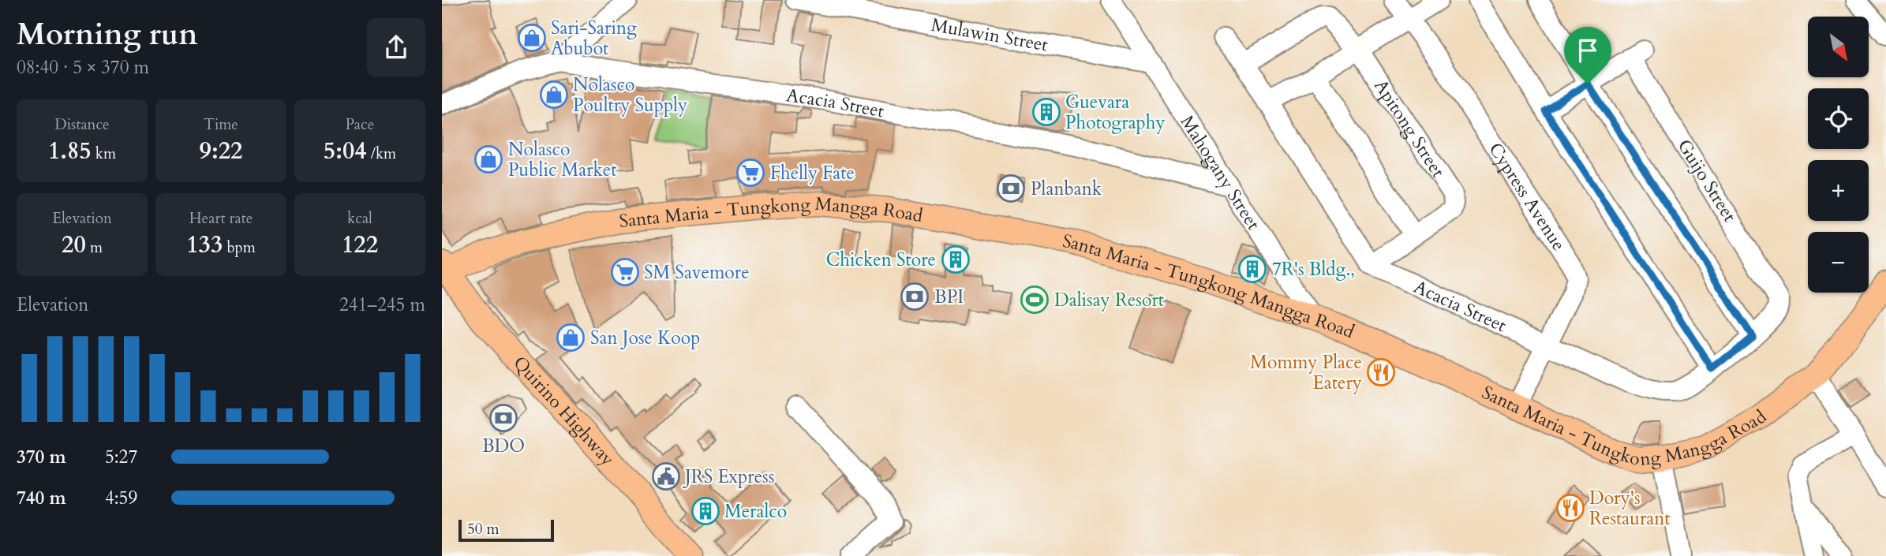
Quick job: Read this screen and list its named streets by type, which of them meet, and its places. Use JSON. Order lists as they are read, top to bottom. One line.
{"streets":{"main road":["Santa Maria - Tungkong Mangga Road","Quirino Highway"],"street":["Mulawin Street","Acacia Street","Apitong Street","Mahogany Street","Guijo Street","Cypress Avenue"]},"crossings":[["Mulawin Street","Mahogany Street"],["Acacia Street","Mahogany Street"],["Acacia Street","Guijo Street"],["Acacia Street","Cypress Avenue"],["Mahogany Street","Santa Maria - Tungkong Mangga Road"],["Cypress Avenue","Santa Maria - Tungkong Mangga Road"],["Santa Maria - Tungkong Mangga Road","Quirino Highway"]],"places":{"shop":["Sari-Saring Abubot","Nolasco Poultry Supply","Nolasco Public Market","San Jose Koop"],"building":["Guevara Photography","Chicken Store","7R's Bldg.,","Meralco"],"supermarket":["Fhelly Fate","SM Savemore"],"bank":["Planbank","BPI","BDO"],"sports":["Dalisay Resort"],"restaurant":["Mommy Place Eatery","Dory's Restaurant"],"public building":["JRS Express"]},"scale_bar":"50 m","north":"bottom right","page":{"heading":["Morning run","08:40 · 5 × 370 m"],"map_buttons":["+","−"],"stats":[["Distance","1.85 km"],["Time","9:22"],["Pace","5:04 /km"],["Elevation","20 m"],["Heart rate","133 bpm"],["kcal","122"]],"chart":["Elevation","241–245 m"],"list":[{"name":"370 m","note":"5:27"},{"name":"740 m","note":"4:59"}],"scale":"50 m"}}
